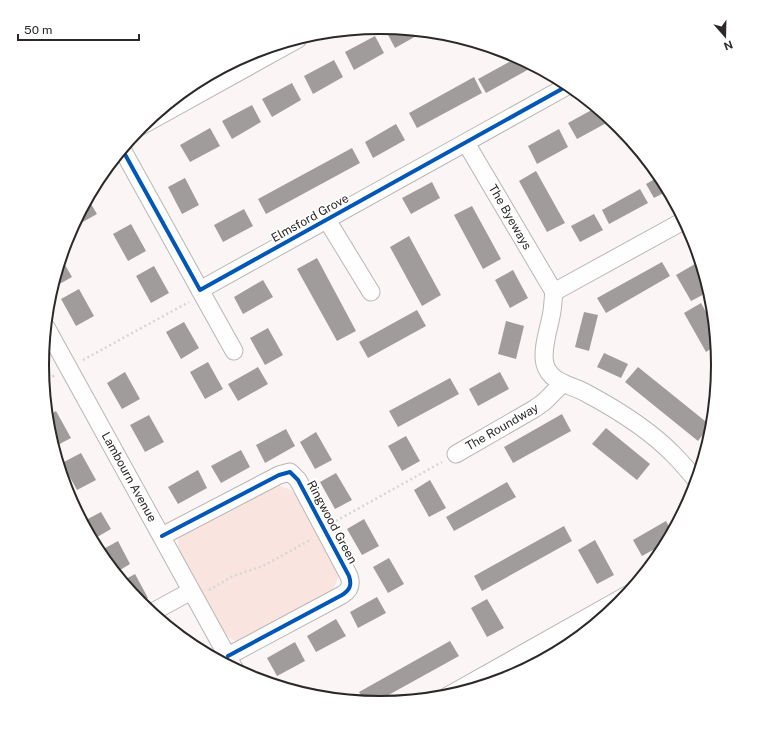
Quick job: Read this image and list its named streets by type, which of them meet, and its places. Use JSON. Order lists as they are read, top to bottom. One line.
{"streets":{"street":["The Byeways","Elmsford Grove","The Roundway","Lambourn Avenue","Ringwood Green"]},"crossings":[["The Byeways","Elmsford Grove"],["Lambourn Avenue","Ringwood Green"]],"scale_bar":"50 m","north":"bottom"}
